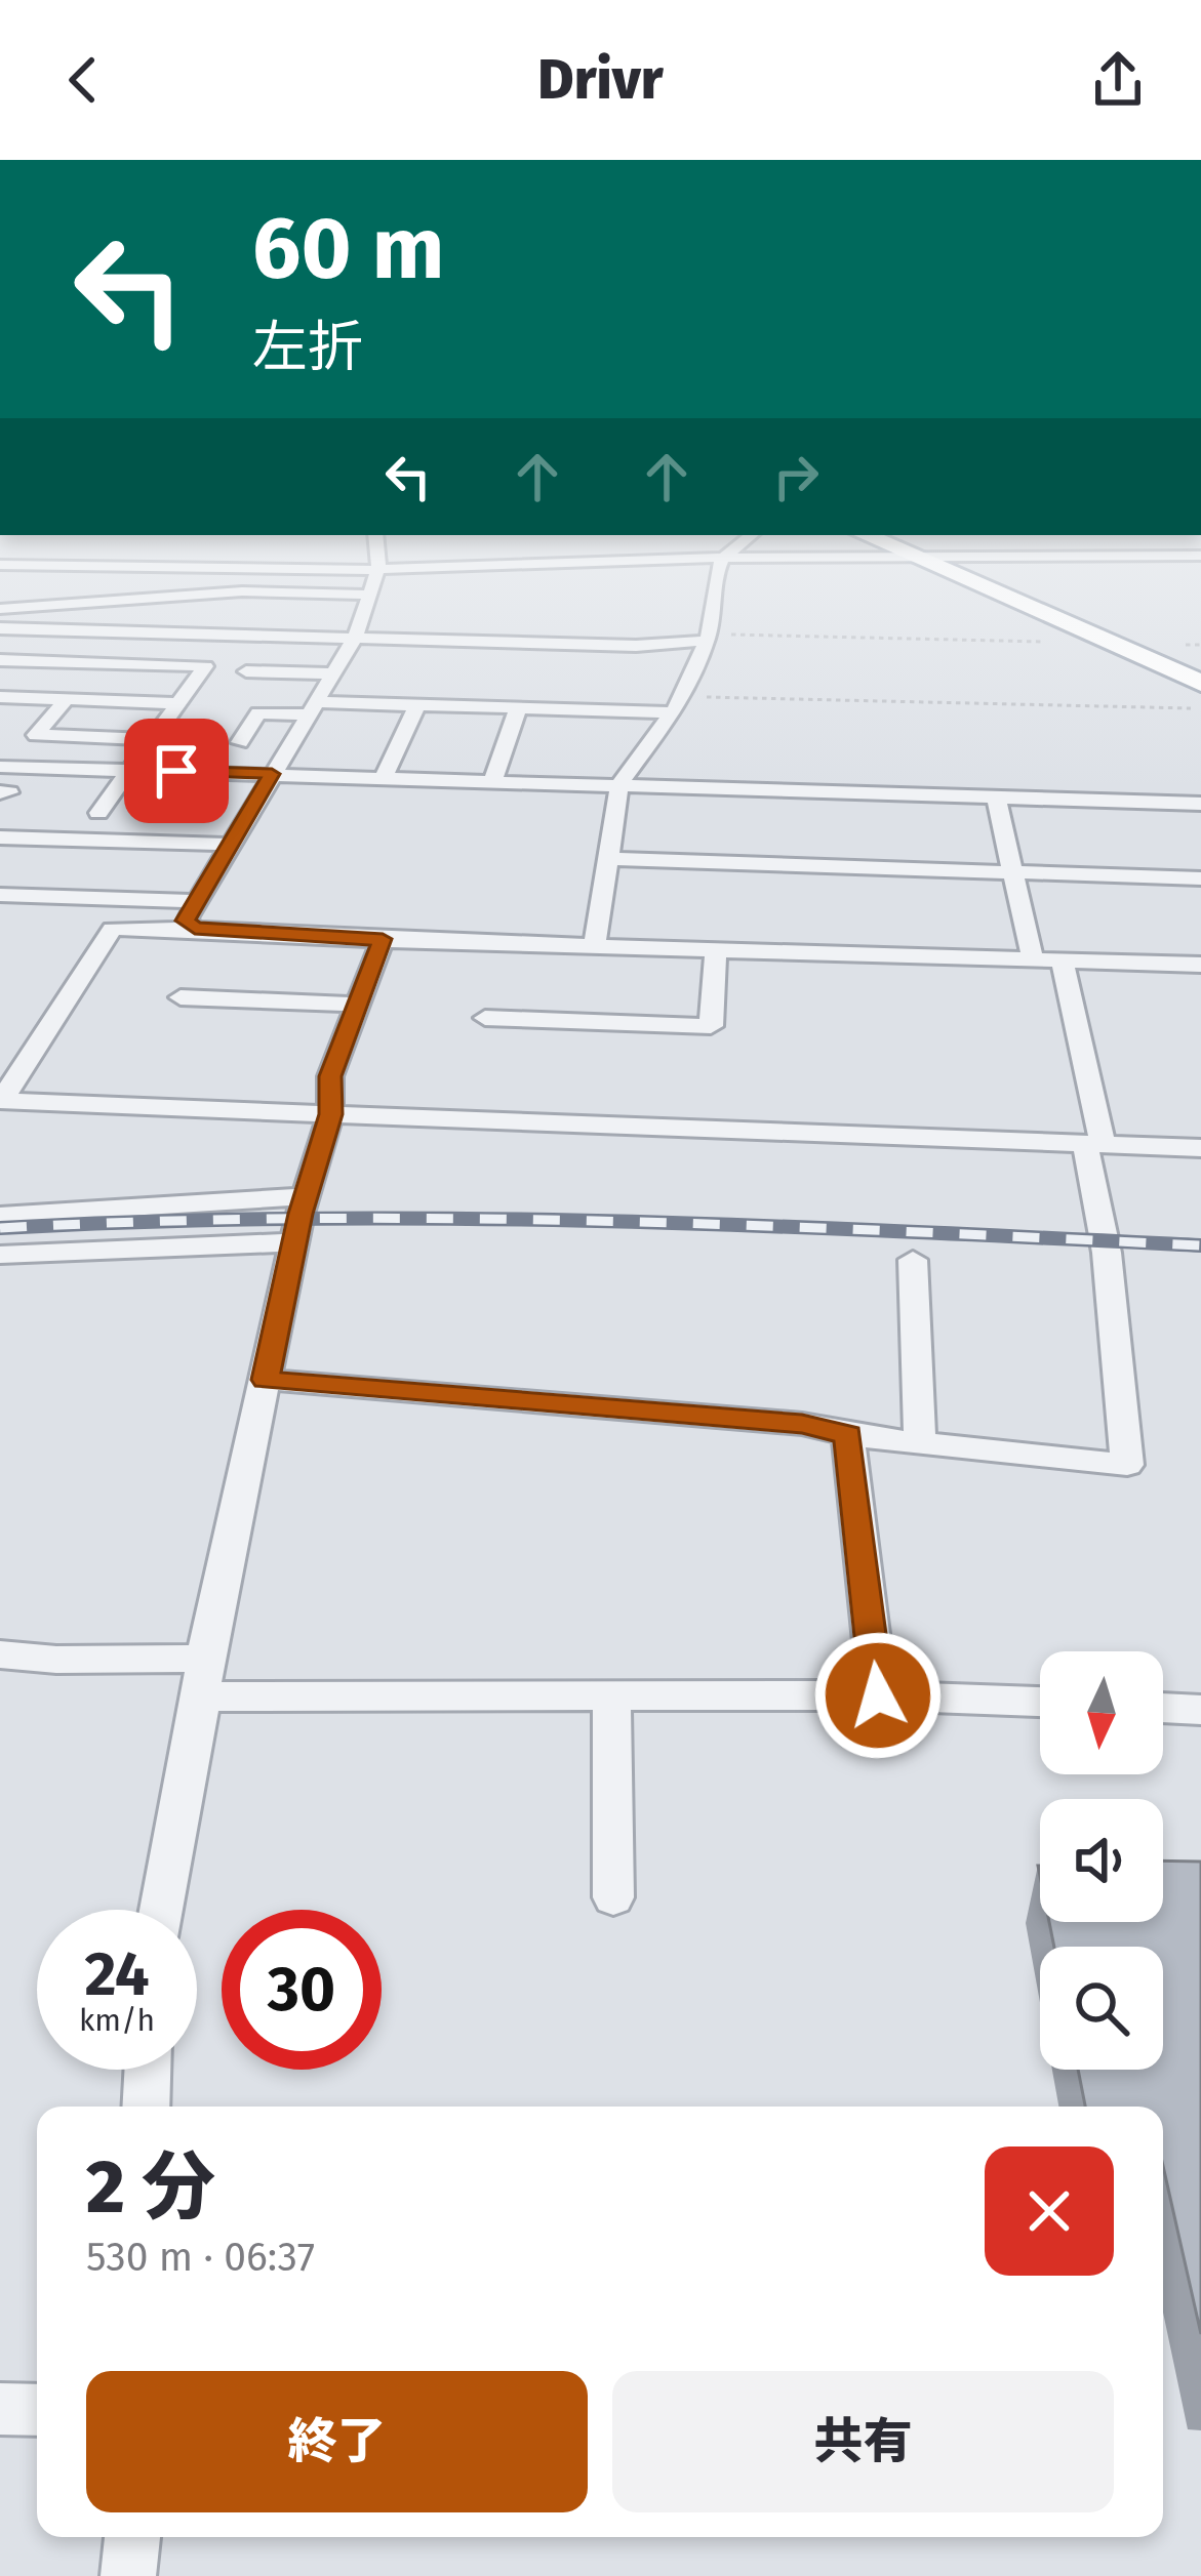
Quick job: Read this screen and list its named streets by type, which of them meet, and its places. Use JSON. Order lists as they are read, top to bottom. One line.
{"north":"bottom","page":{"header":"Drivr","turn":["60 m","左折"],"speed":"24 km/h","limit":"30","heading":["2 分","530 m · 06:37"],"buttons":["終了","共有"]}}
